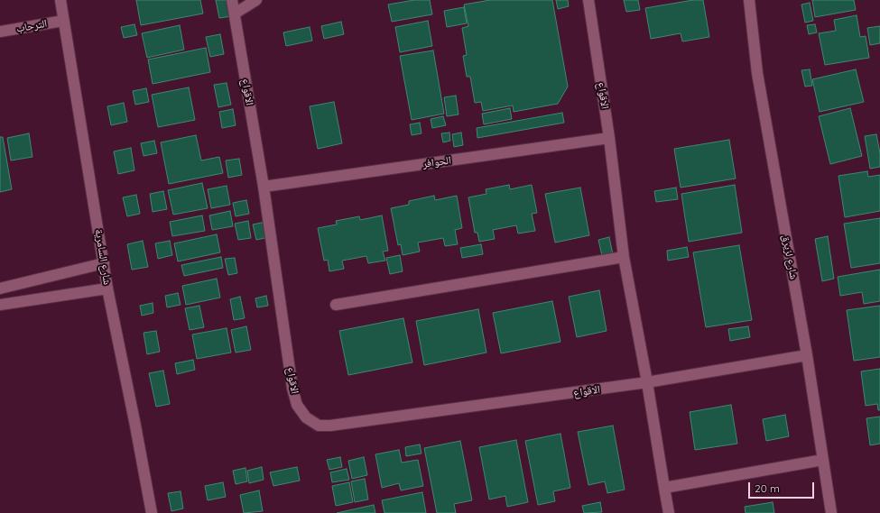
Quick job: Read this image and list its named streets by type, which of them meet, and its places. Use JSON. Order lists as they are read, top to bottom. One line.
{"streets":{"street":["الترحاب","الاقواع","الحوافر","شارع السامرية","شارع لزيرق"]},"crossings":[["الترحاب","شارع السامرية"],["الاقواع","الحوافر"],["الاقواع","شارع لزيرق"]],"scale_bar":"20 m"}
